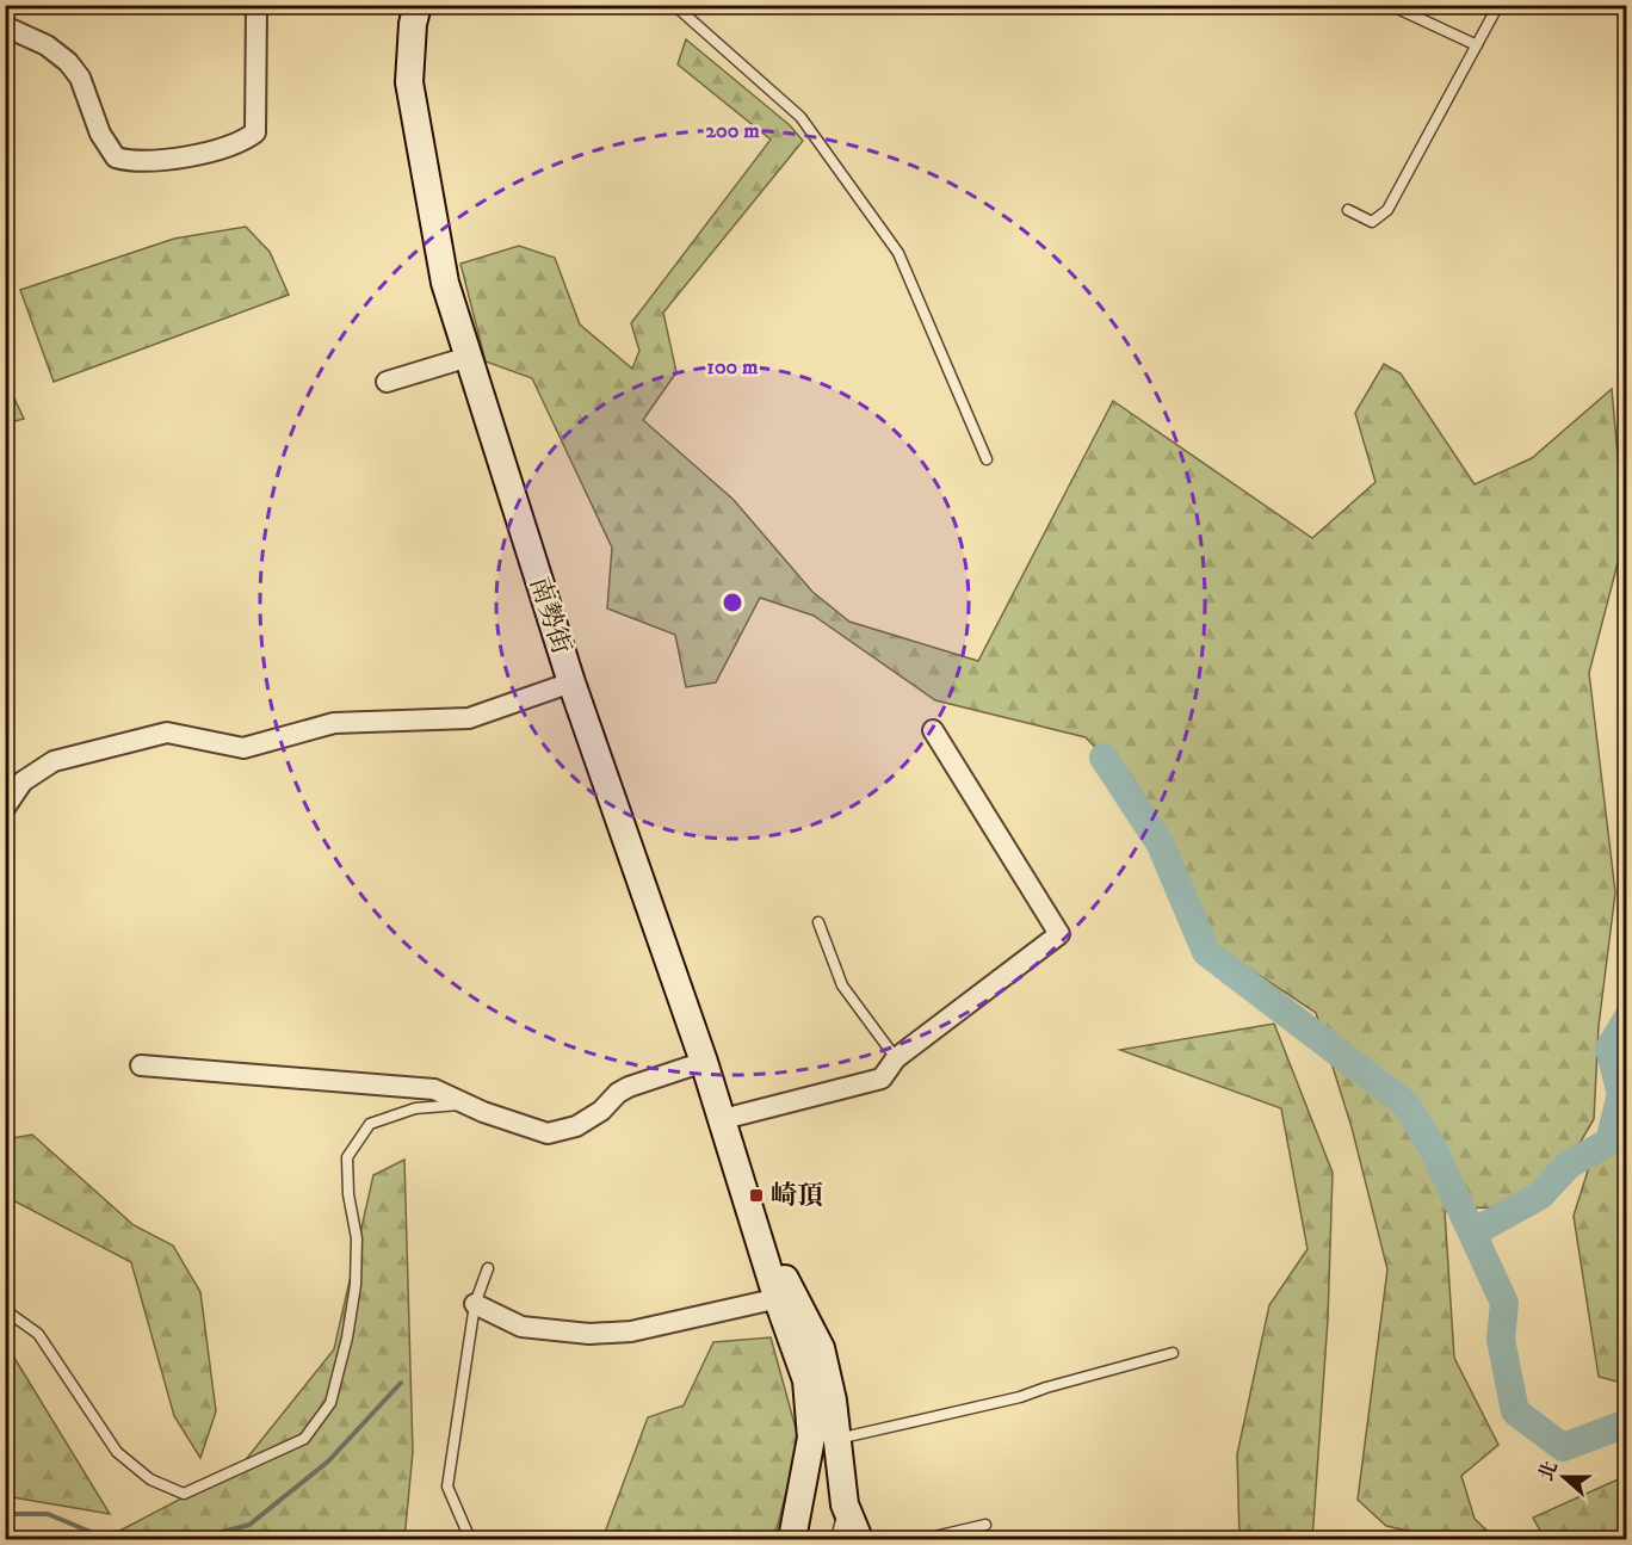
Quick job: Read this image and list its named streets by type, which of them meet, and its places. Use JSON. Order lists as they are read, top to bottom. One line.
{"streets":{"main road":["南勢街"]},"places":{"transit":["崎頂"]},"north":"left","rings":["200 m","100 m"]}
